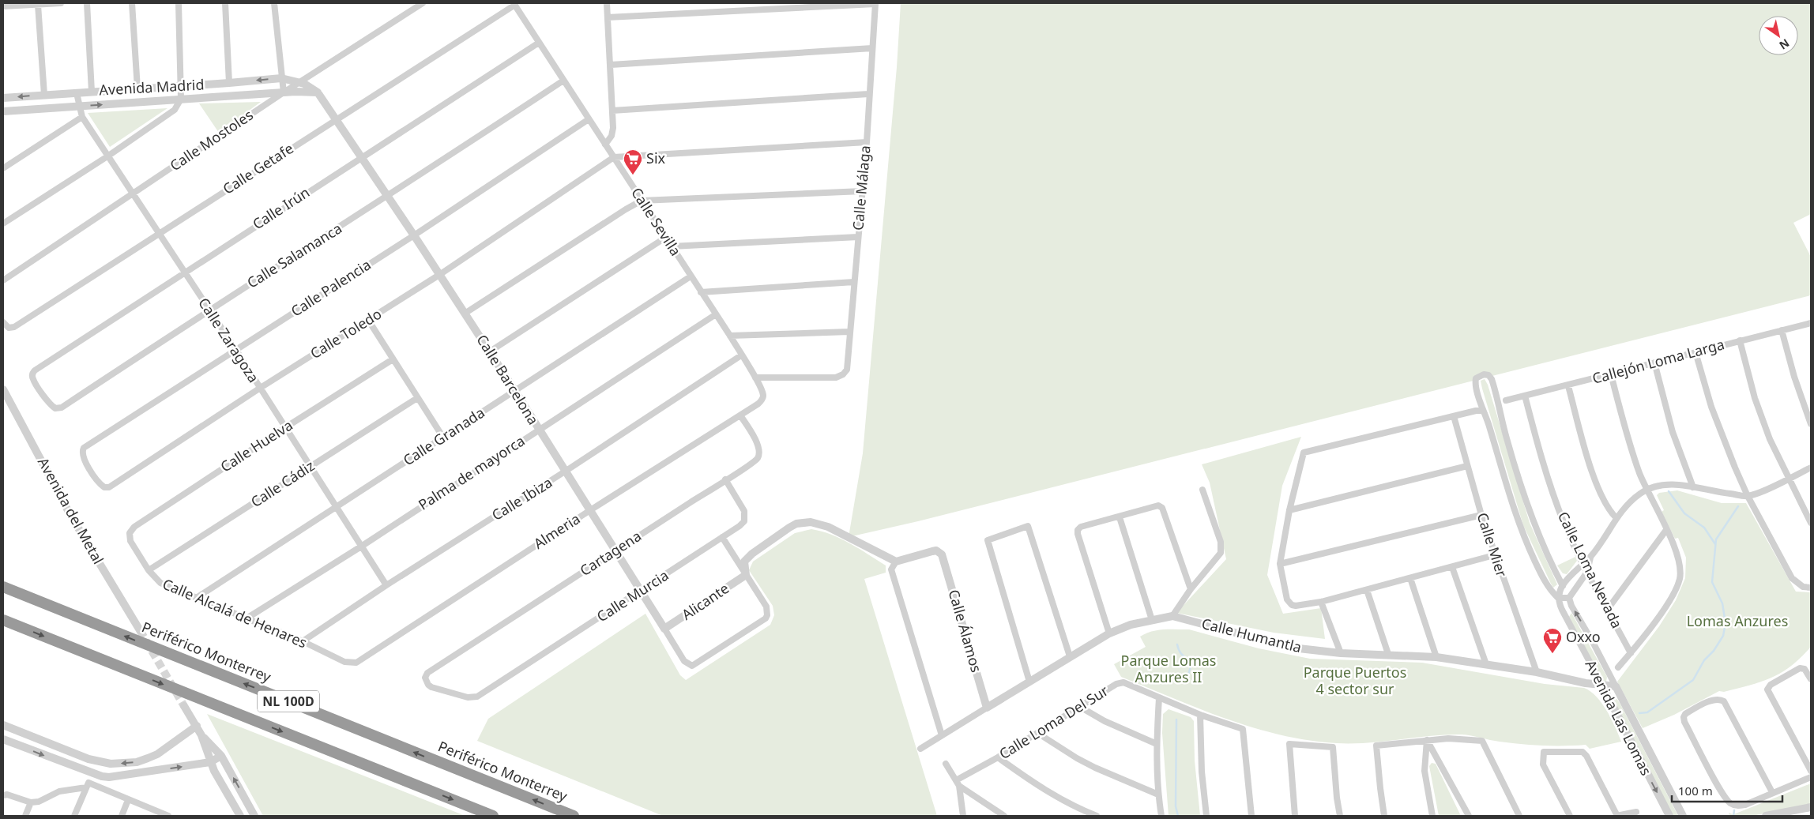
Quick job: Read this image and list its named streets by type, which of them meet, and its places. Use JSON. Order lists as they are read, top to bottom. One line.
{"streets":{"highway":["Periférico Monterrey","NL 100D"],"street":["Avenida Madrid","Calle Mostoles","Calle Getafe","Calle Málaga","Calle Irún","Calle Sevilla","Calle Salamanca","Calle Palencia","Calle Toledo","Calle Zaragoza","Callejón Loma Larga","Calle Barcelona","Calle Granada","Calle Huelva","Palma de mayorca","Calle Cádiz","Calle Ibiza","Avenida del Metal","Almeria","Calle Mier","Cartagena","Calle Loma Nevada","Calle Murcia","Alicante","Calle Alcalá de Henares","Calle Álamos","Calle Humantla","Avenida Las Lomas","Calle Loma Del Sur"]},"crossings":[["Avenida Madrid","Calle Mostoles"],["Avenida Madrid","Calle Zaragoza"],["Avenida Madrid","Calle Barcelona"],["Calle Mostoles","Calle Zaragoza"],["Calle Mostoles","Calle Barcelona"],["Calle Getafe","Calle Sevilla"],["Calle Getafe","Calle Zaragoza"],["Calle Getafe","Calle Barcelona"],["Calle Málaga","Calle Sevilla"],["Calle Irún","Calle Sevilla"],["Calle Irún","Calle Salamanca"],["Calle Irún","Calle Zaragoza"],["Calle Irún","Calle Barcelona"],["Calle Sevilla","Calle Salamanca"],["Calle Sevilla","Calle Palencia"],["Calle Sevilla","Calle Toledo"],["Calle Sevilla","Calle Granada"],["Calle Sevilla","Palma de mayorca"],["Calle Sevilla","Calle Ibiza"],["Calle Sevilla","Almeria"],["Calle Salamanca","Calle Zaragoza"],["Calle Salamanca","Calle Barcelona"],["Calle Palencia","Calle Toledo"],["Calle Palencia","Calle Zaragoza"],["Calle Palencia","Calle Barcelona"],["Calle Toledo","Calle Zaragoza"],["Calle Toledo","Calle Barcelona"],["Calle Zaragoza","Calle Granada"],["Calle Zaragoza","Calle Huelva"],["Calle Zaragoza","Palma de mayorca"],["Calle Zaragoza","Calle Cádiz"],["Calle Zaragoza","Calle Ibiza"],["Callejón Loma Larga","Calle Loma Nevada"],["Calle Barcelona","Calle Granada"],["Calle Barcelona","Palma de mayorca"],["Calle Barcelona","Calle Ibiza"],["Calle Barcelona","Almeria"],["Calle Barcelona","Cartagena"],["Calle Barcelona","Calle Murcia"],["Calle Barcelona","Alicante"],["Calle Granada","Calle Alcalá de Henares"],["Calle Huelva","Calle Alcalá de Henares"],["Palma de mayorca","Calle Alcalá de Henares"],["Calle Cádiz","Calle Alcalá de Henares"],["Calle Ibiza","Calle Alcalá de Henares"],["Almeria","Cartagena"],["Almeria","Calle Alcalá de Henares"],["Calle Mier","Calle Humantla"],["Cartagena","Calle Murcia"],["Calle Álamos","Calle Humantla"],["Calle Humantla","Avenida Las Lomas"]],"parks":["Lomas Anzures","Parque Lomas Anzures II","Parque Puertos 4 sector sur"],"places":{"supermarket":["Six","Oxxo"]},"scale_bar":"100 m","north":"bottom right"}
